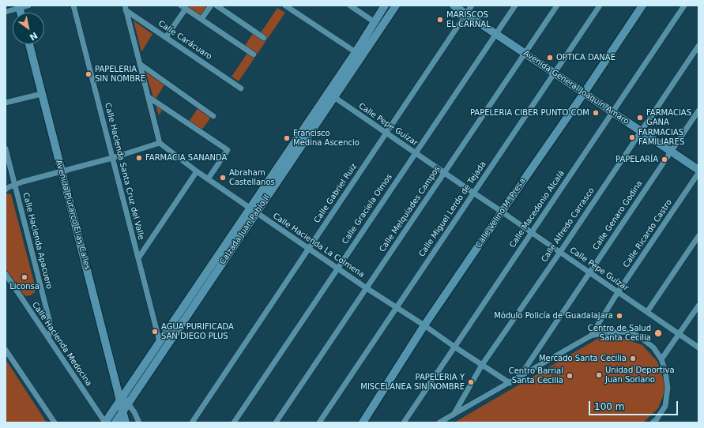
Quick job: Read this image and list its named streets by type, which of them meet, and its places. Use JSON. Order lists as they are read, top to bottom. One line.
{"streets":{"street":["Calle Carácuaro","Avenida General Joaquín Amaro","Calle Pepe Guízar","Calle Hacienda Santa Cruz del Valle","Calle Gabriel Ruiz","Calle Graciela Olmos","Calle Melquíades Campos","Calle Miguel Lerdo de Tejada","Calle Macedonio Alcalá","Calle Velino M. Presa","Avenida Plutarco Elías Calles","Calle Genaro Godina","Calle Alfredo Carrasco","Calzada Juan Pablo II","Calle Ricardo Castro","Calle Hacienda Apacuero","Calle Hacienda La Colmena","Calle Hacienda Medocina"]},"crossings":[["Avenida General Joaquín Amaro","Calle Gabriel Ruiz"],["Avenida General Joaquín Amaro","Calle Graciela Olmos"],["Avenida General Joaquín Amaro","Calle Melquíades Campos"],["Avenida General Joaquín Amaro","Calle Miguel Lerdo de Tejada"],["Avenida General Joaquín Amaro","Calle Macedonio Alcalá"],["Avenida General Joaquín Amaro","Calle Velino M. Presa"],["Avenida General Joaquín Amaro","Calle Genaro Godina"],["Avenida General Joaquín Amaro","Calle Alfredo Carrasco"],["Calle Pepe Guízar","Calle Gabriel Ruiz"],["Calle Pepe Guízar","Calle Graciela Olmos"],["Calle Pepe Guízar","Calle Melquíades Campos"],["Calle Pepe Guízar","Calle Miguel Lerdo de Tejada"],["Calle Pepe Guízar","Calle Macedonio Alcalá"],["Calle Pepe Guízar","Calle Velino M. Presa"],["Calle Pepe Guízar","Calle Genaro Godina"],["Calle Pepe Guízar","Calle Alfredo Carrasco"],["Calle Pepe Guízar","Calzada Juan Pablo II"],["Calle Pepe Guízar","Calle Ricardo Castro"],["Calle Hacienda Santa Cruz del Valle","Calzada Juan Pablo II"],["Calle Gabriel Ruiz","Calle Hacienda La Colmena"],["Calle Graciela Olmos","Calle Hacienda La Colmena"],["Calle Melquíades Campos","Calle Hacienda La Colmena"],["Calle Miguel Lerdo de Tejada","Calle Hacienda La Colmena"],["Calle Macedonio Alcalá","Calle Hacienda La Colmena"],["Calle Velino M. Presa","Calle Hacienda La Colmena"],["Avenida Plutarco Elías Calles","Calzada Juan Pablo II"],["Calle Alfredo Carrasco","Calle Hacienda La Colmena"],["Calzada Juan Pablo II","Calle Hacienda La Colmena"],["Calzada Juan Pablo II","Calle Hacienda Medocina"],["Calle Hacienda Apacuero","Calle Hacienda Medocina"]],"places":["MARISCOS EL CARNAL","OPTICA DANAE","PAPELERIA SIN NOMBRE","PAPELERIA CIBER PUNTO COM","FARMACIAS GANA","FARMACIAS FAMILIARES","Francisco Medina Ascencio","FARMACIA SANANDA","PAPELARÍA","Abraham Castellanos","Liconsa","Módulo Policía de Guadalajara","AGUA PURIFICADA SAN DIEGO PLUS","Centro de Salud Santa Cecilia","Mercado Santa Cecilia","Unidad Deportiva Juan Soriano","Centro Barrial Santa Cecilia","PAPELERIA Y MISCELANEA SIN NOMBRE"],"scale_bar":"100 m","north":"bottom right"}
